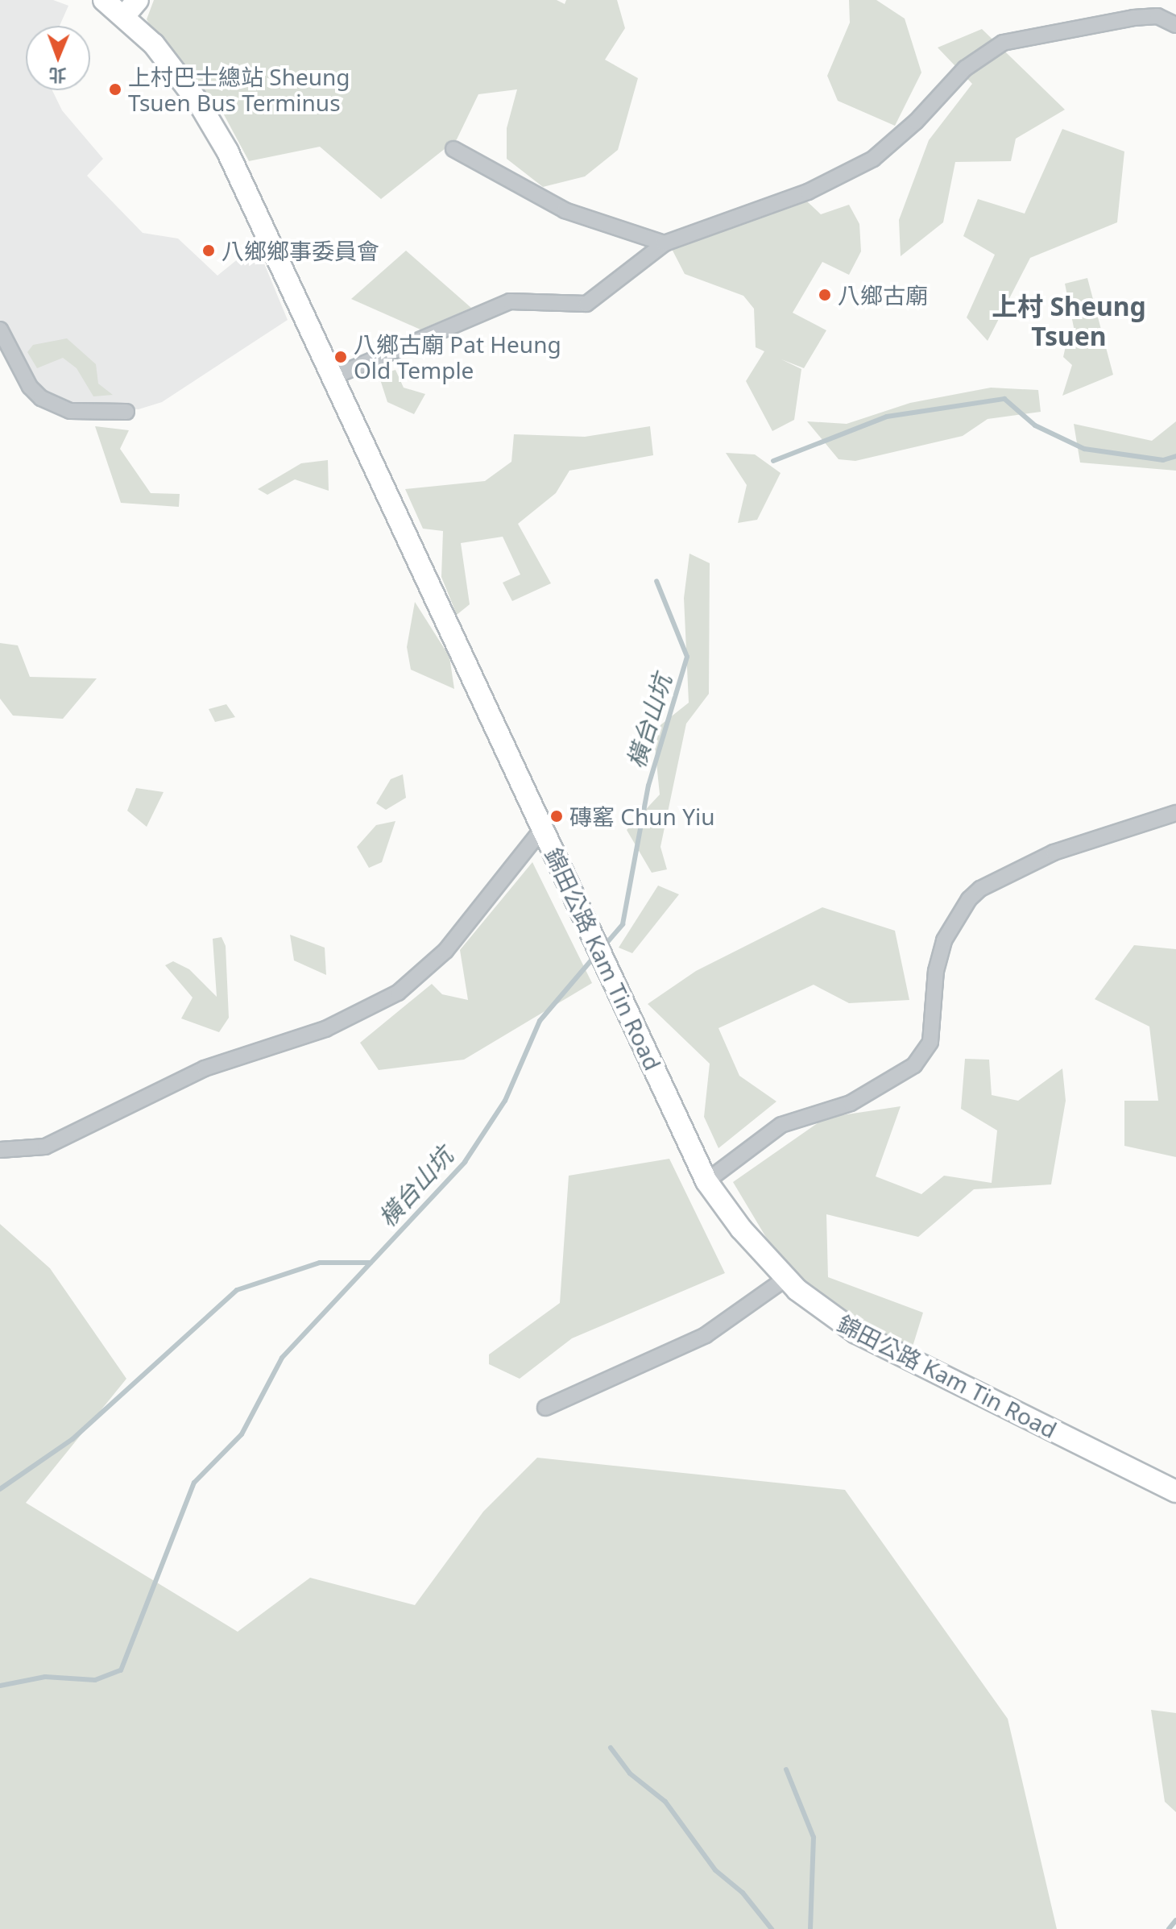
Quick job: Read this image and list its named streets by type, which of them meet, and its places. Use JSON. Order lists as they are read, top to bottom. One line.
{"streets":{"main road":["錦田公路 Kam Tin Road"]},"districts":["上村 Sheung Tsuen"],"water":["橫台山坑"],"places":["上村巴士總站 Sheung Tsuen Bus Terminus","八鄉鄉事委員會","八鄉古廟","八鄉古廟 Pat Heung Old Temple","磚窰 Chun Yiu"],"north":"bottom"}
